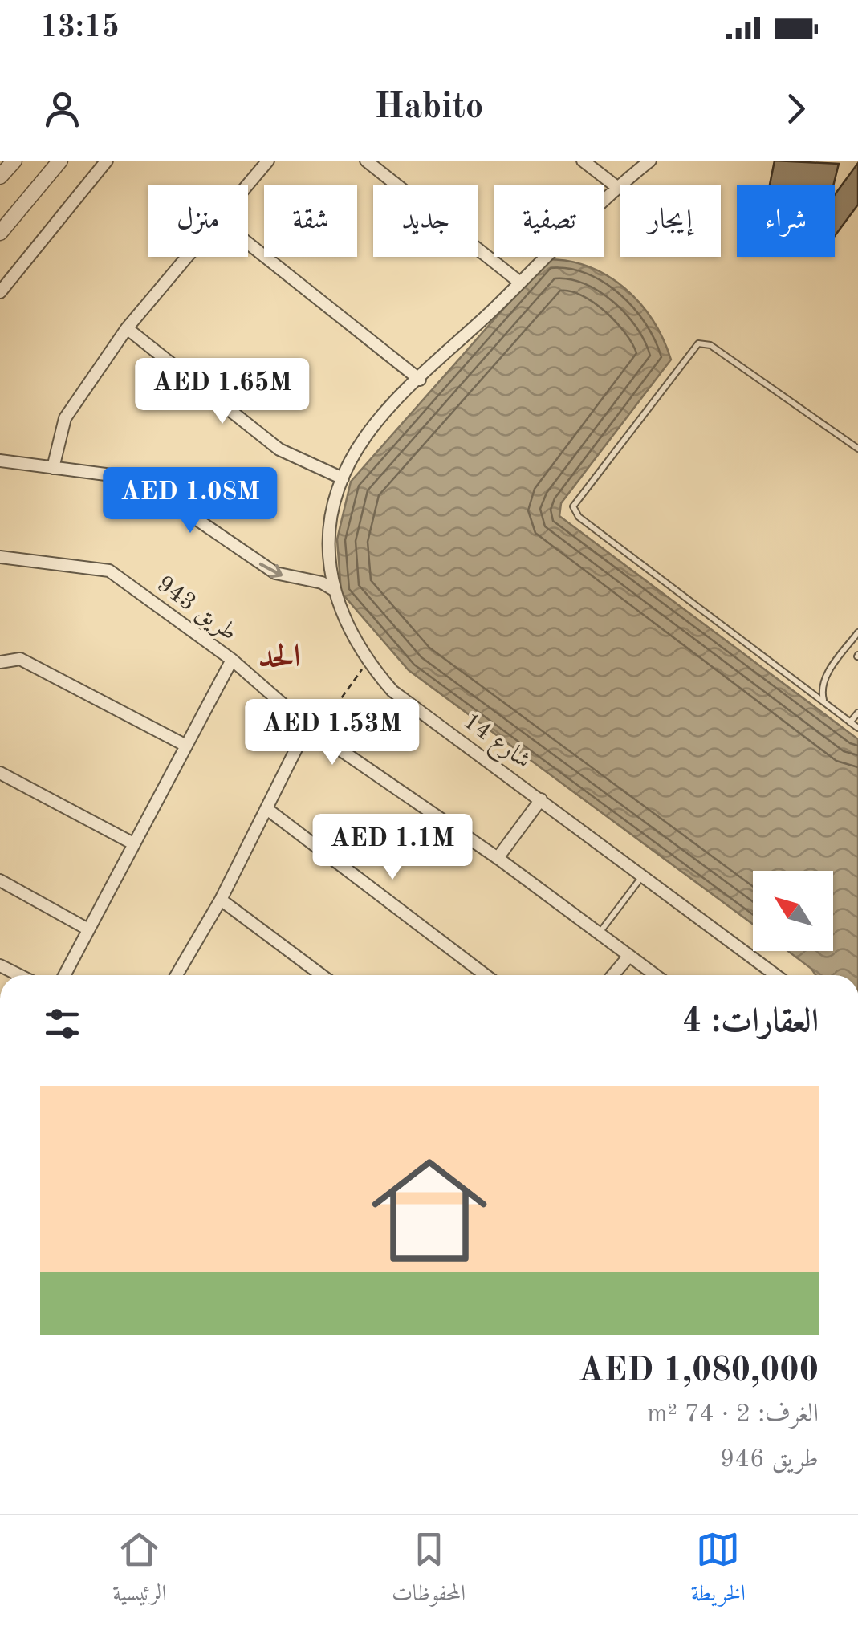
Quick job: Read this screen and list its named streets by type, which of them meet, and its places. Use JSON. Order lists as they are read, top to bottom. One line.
{"streets":{"street":["طريق 943","شارع 14"]},"districts":["الحد"],"north":"top left","page":{"status":"13:15","header":"Habito","chip":["شراء","إيجار","تصفية","جديد","شقة","منزل"],"price":["AED 1.65M","AED 1.08M","AED 1.53M","AED 1.1M"],"heading":"العقارات: 4","list":[{"name":"AED 1,080,000","note":"الغرف: 2 · 74 m² · طريق 946"}],"tabs":["الخريطة","المحفوظات","الرئيسية"]}}
